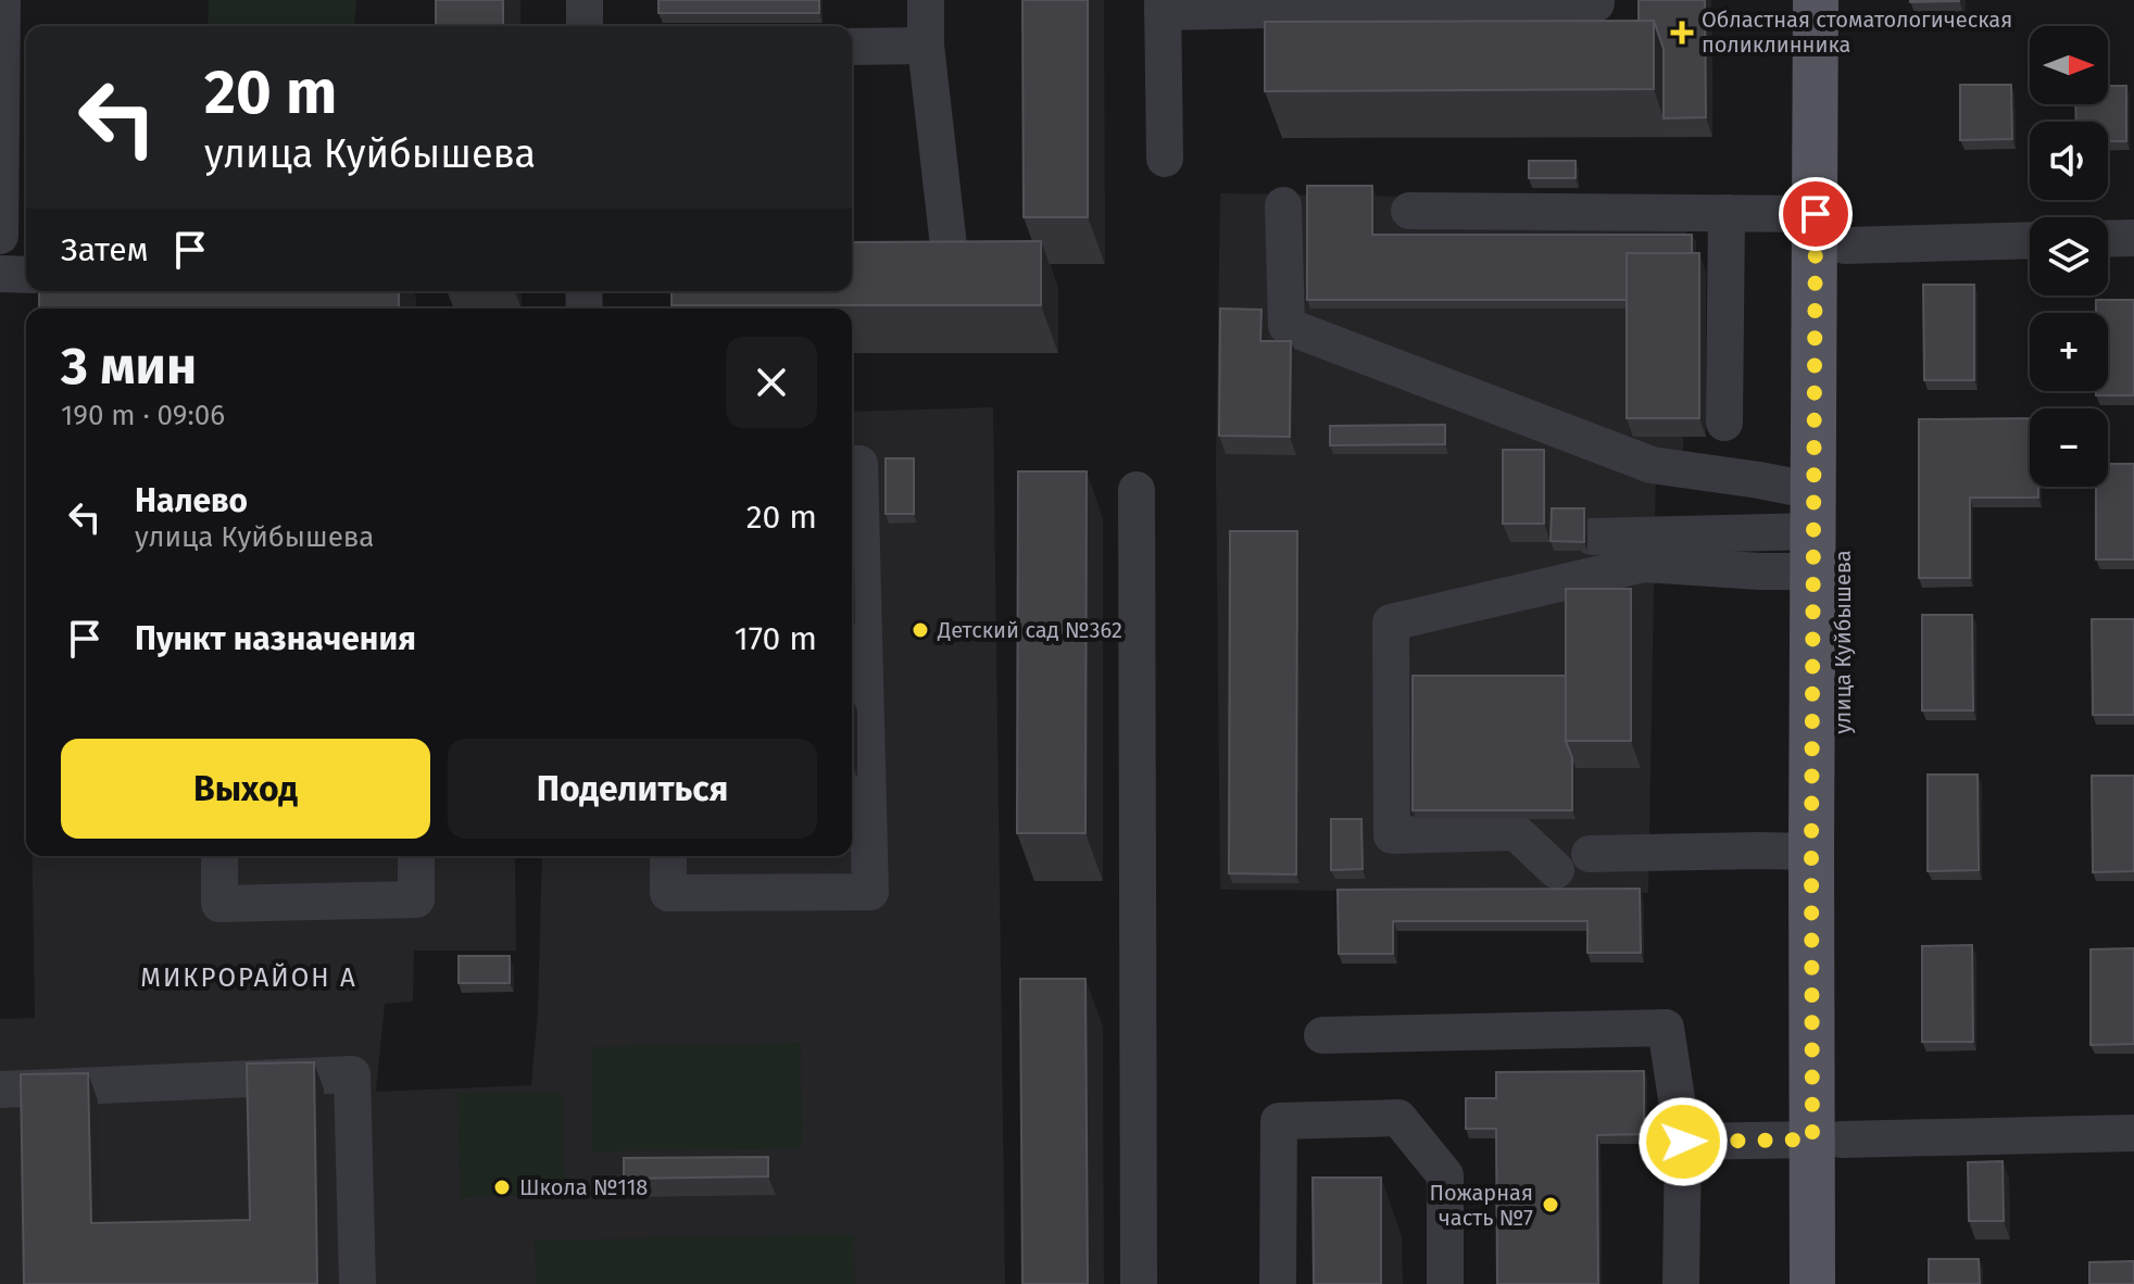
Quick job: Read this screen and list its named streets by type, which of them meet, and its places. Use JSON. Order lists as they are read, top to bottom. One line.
{"streets":{"main road":["улица Куйбышева"]},"districts":["МИКРОРАЙОН А"],"places":{"health":["Областная стоматологическая поликлинника"],"other":["Детский сад №362","Школа №118","Пожарная часть №7"]},"north":"right","page":{"map_buttons":["+","−"],"turn":["20 m","улица Куйбышева"],"then":"Затем","heading":["3 мин","190 m · 09:06"],"list":[{"name":"Налево","note":"улица Куйбышева","value":"20 m"},{"name":"Пункт назначения","value":"170 m"}],"buttons":["Выход","Поделиться"]}}
